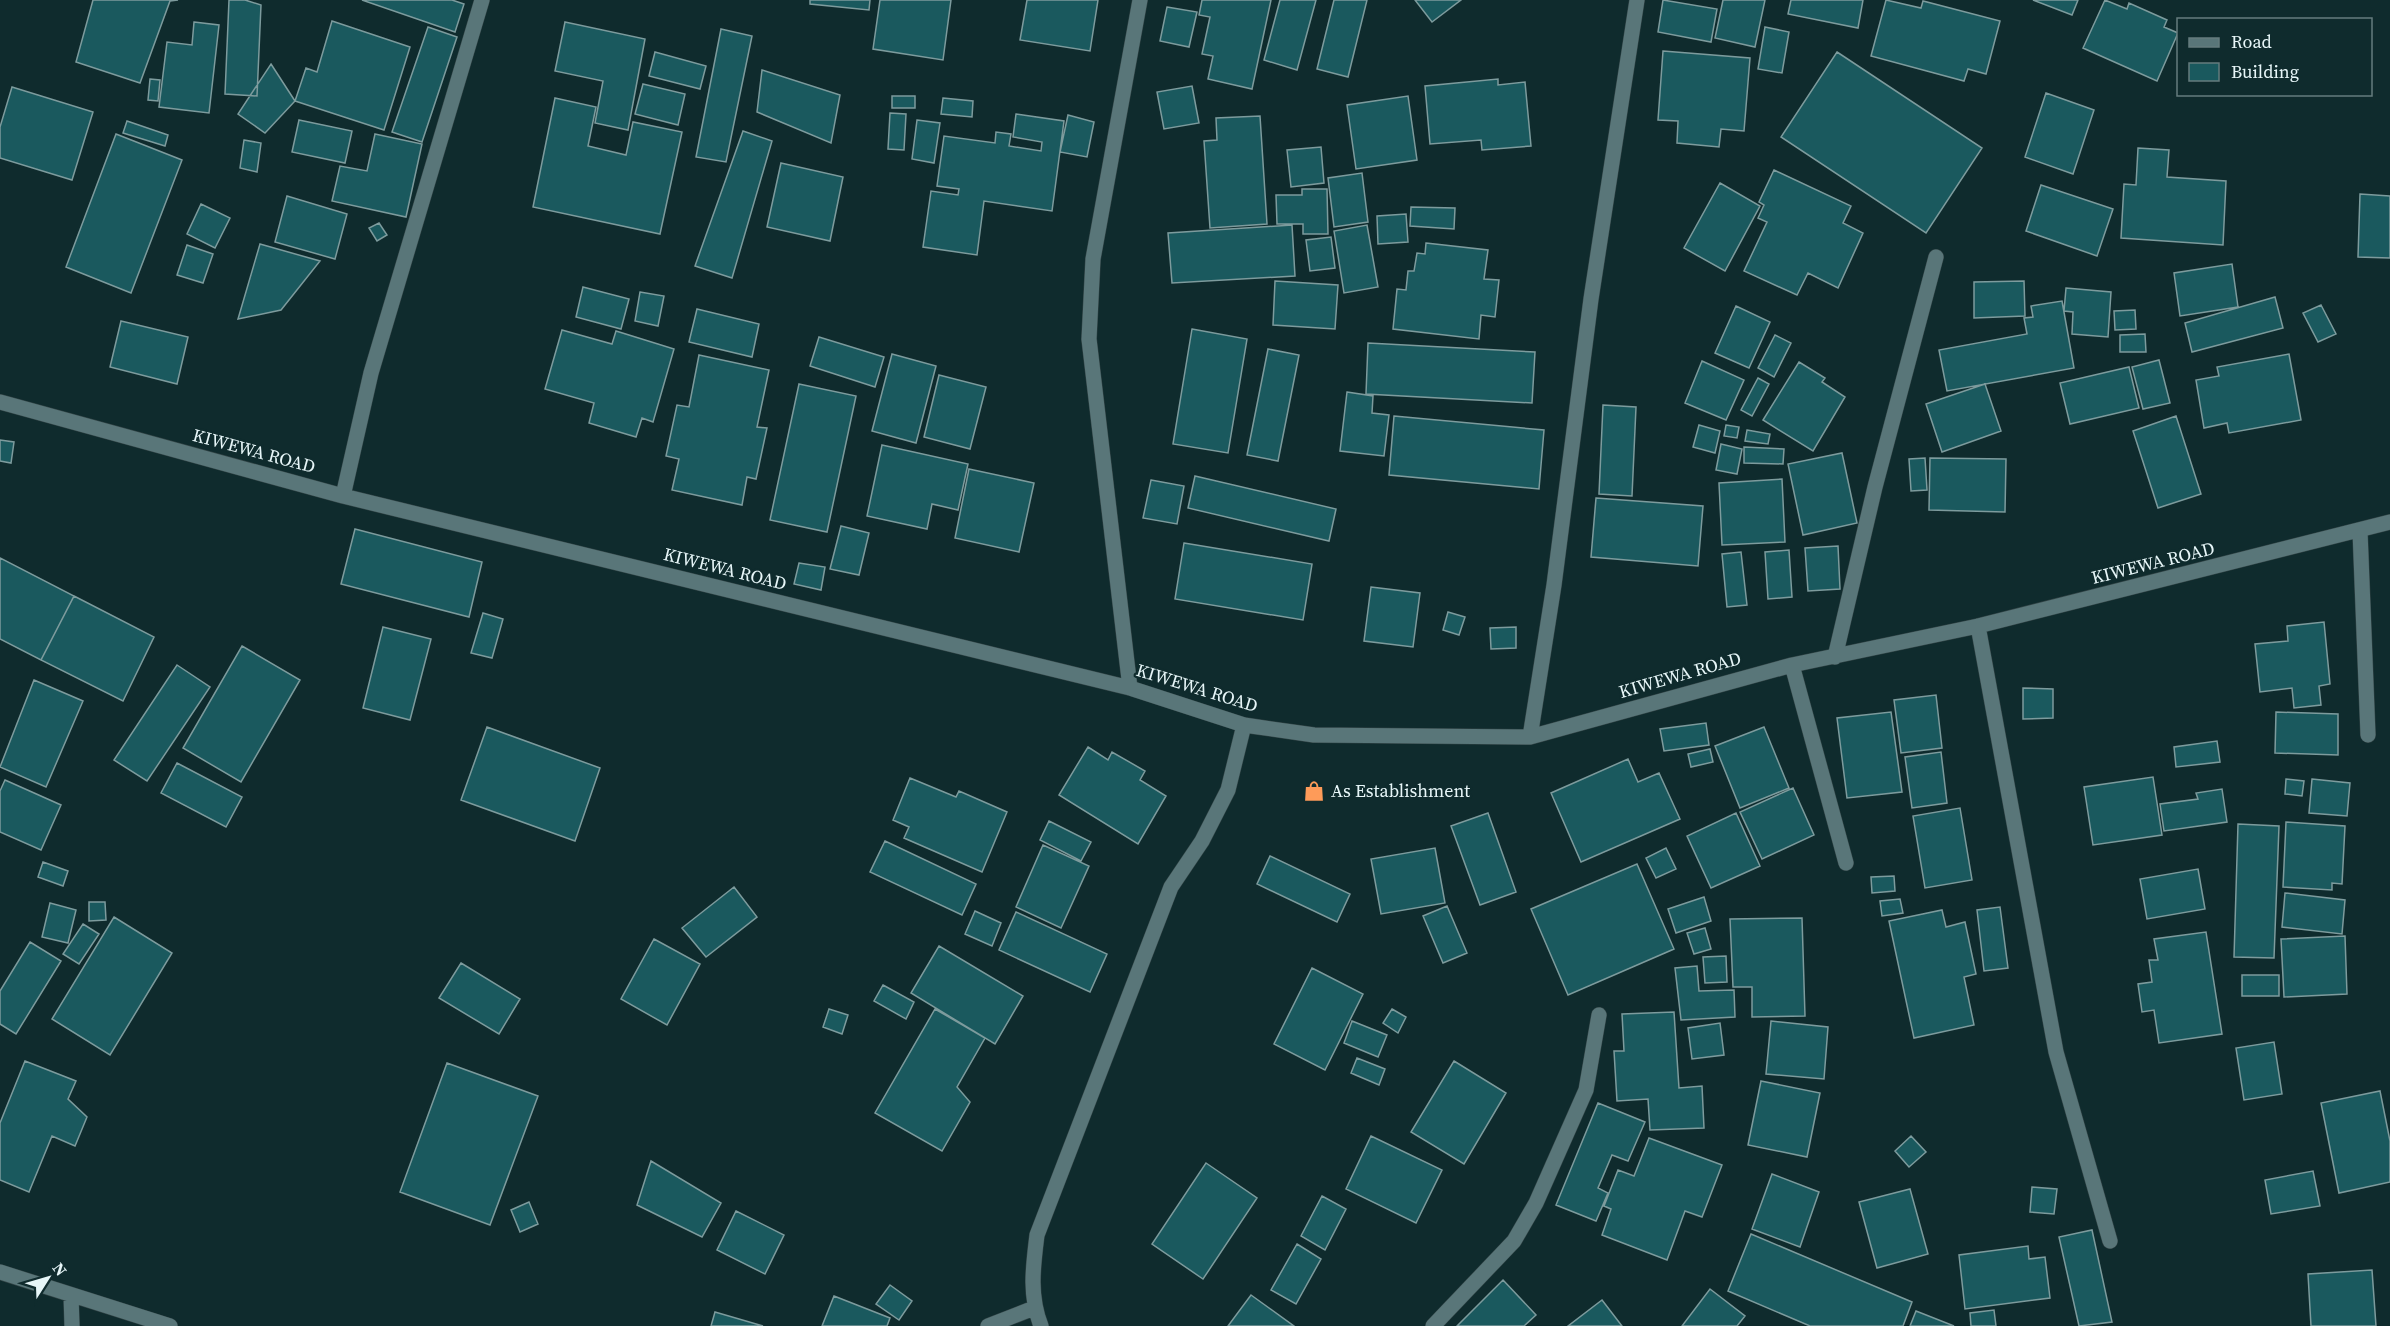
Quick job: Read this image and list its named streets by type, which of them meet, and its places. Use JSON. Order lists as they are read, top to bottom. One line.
{"streets":{"street":["KIWEWA ROAD"]},"places":{"shop":["As Establishment"]},"legend":["Road","Building"],"north":"top right"}
